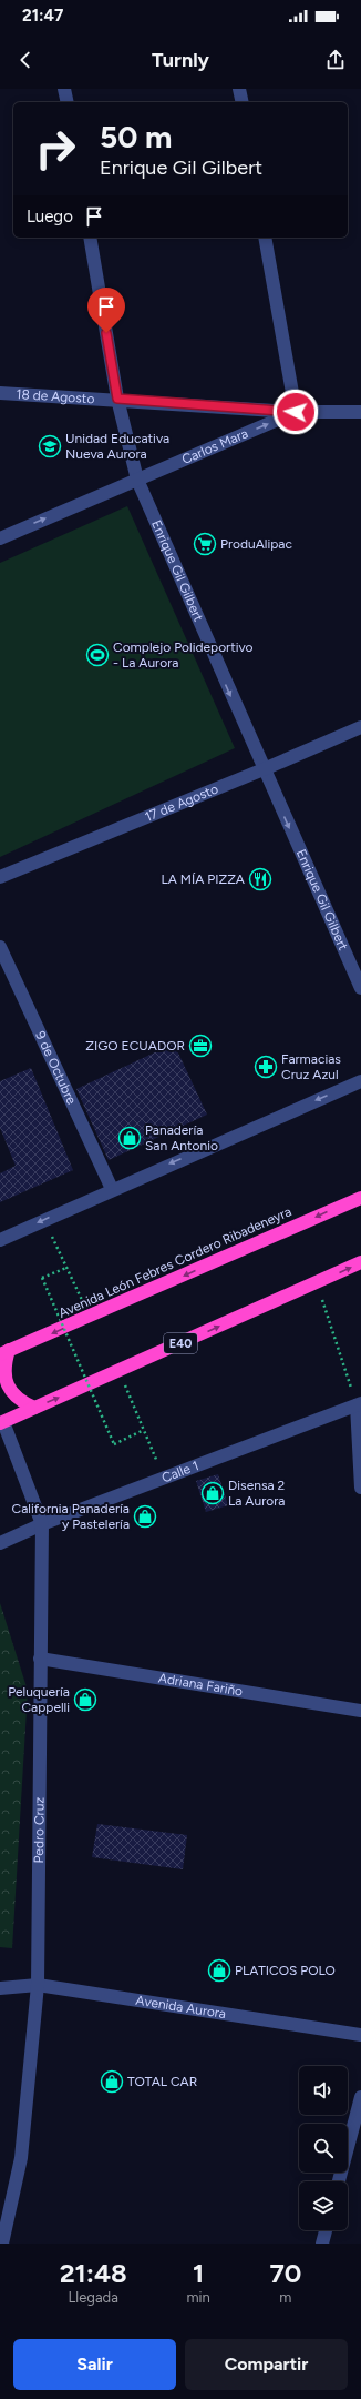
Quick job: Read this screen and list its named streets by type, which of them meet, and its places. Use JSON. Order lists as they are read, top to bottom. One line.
{"streets":{"highway":["Avenida León Febres Cordero Ribadeneyra","E40"],"street":["18 de Agosto","Carlos Mara","Enrique Gil Gilbert","17 de Agosto","9 de Octubre","Calle 1","Adriana Fariño","Pedro Cruz","Avenida Aurora"]},"crossings":[["18 de Agosto","Carlos Mara"],["18 de Agosto","Enrique Gil Gilbert"],["Carlos Mara","Enrique Gil Gilbert"],["Enrique Gil Gilbert","17 de Agosto"],["E40","Pedro Cruz"],["Calle 1","Pedro Cruz"],["Adriana Fariño","Pedro Cruz"],["Pedro Cruz","Avenida Aurora"]],"one_way":["Carlos Mara","Enrique Gil Gilbert"],"places":{"school or university":["Unidad Educativa Nueva Aurora"],"supermarket":["ProduAlipac"],"sports":["Complejo Polideportivo - La Aurora"],"restaurant":["LA MÍA PIZZA"],"office":["ZIGO ECUADOR"],"pharmacy":["Farmacias Cruz Azul"],"shop":["Panadería San Antonio","Disensa 2 La Aurora","California Panadería y Pastelería","Peluquería Cappelli","PLATICOS POLO","TOTAL CAR"]},"page":{"status":"21:47","header":"Turnly","turn":["50 m","Enrique Gil Gilbert"],"then":"Luego","eta":["21:48","Llegada","1","min","70","m"],"buttons":["Salir","Compartir"]}}
